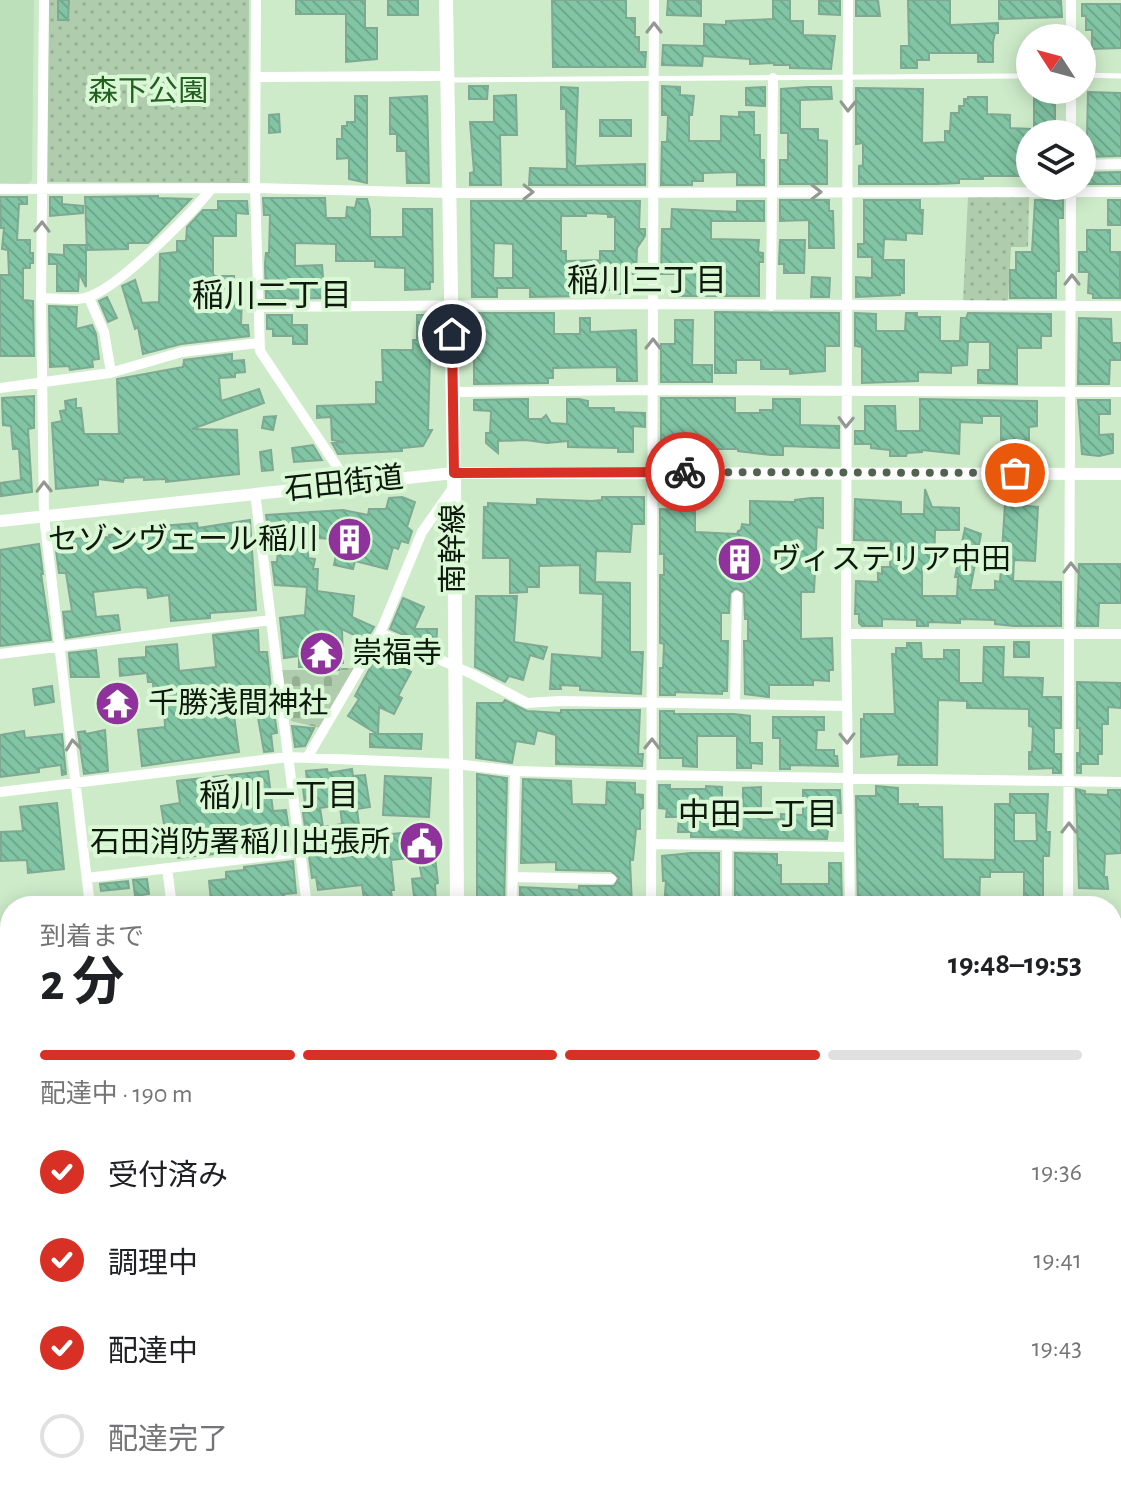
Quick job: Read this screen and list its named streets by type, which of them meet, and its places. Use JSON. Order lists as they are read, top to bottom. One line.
{"streets":{"main road":["南幹線"],"street":["石田街道"]},"crossings":[["石田街道","南幹線"]],"districts":["稲川三丁目","稲川二丁目","稲川一丁目","中田一丁目"],"parks":["森下公園"],"places":{"building":["セゾンヴェール稲川","ヴィステリア中田"],"temple":["崇福寺","千勝浅間神社"],"public building":["石田消防署稲川出張所"]},"north":"top left","page":{"heading":["2 分","到着まで","19:48–19:53"],"bar":"配達中 · 190 m","list":[["受付済み","19:36"],["調理中","19:41"],["配達中","19:43"],"配達完了"]}}
